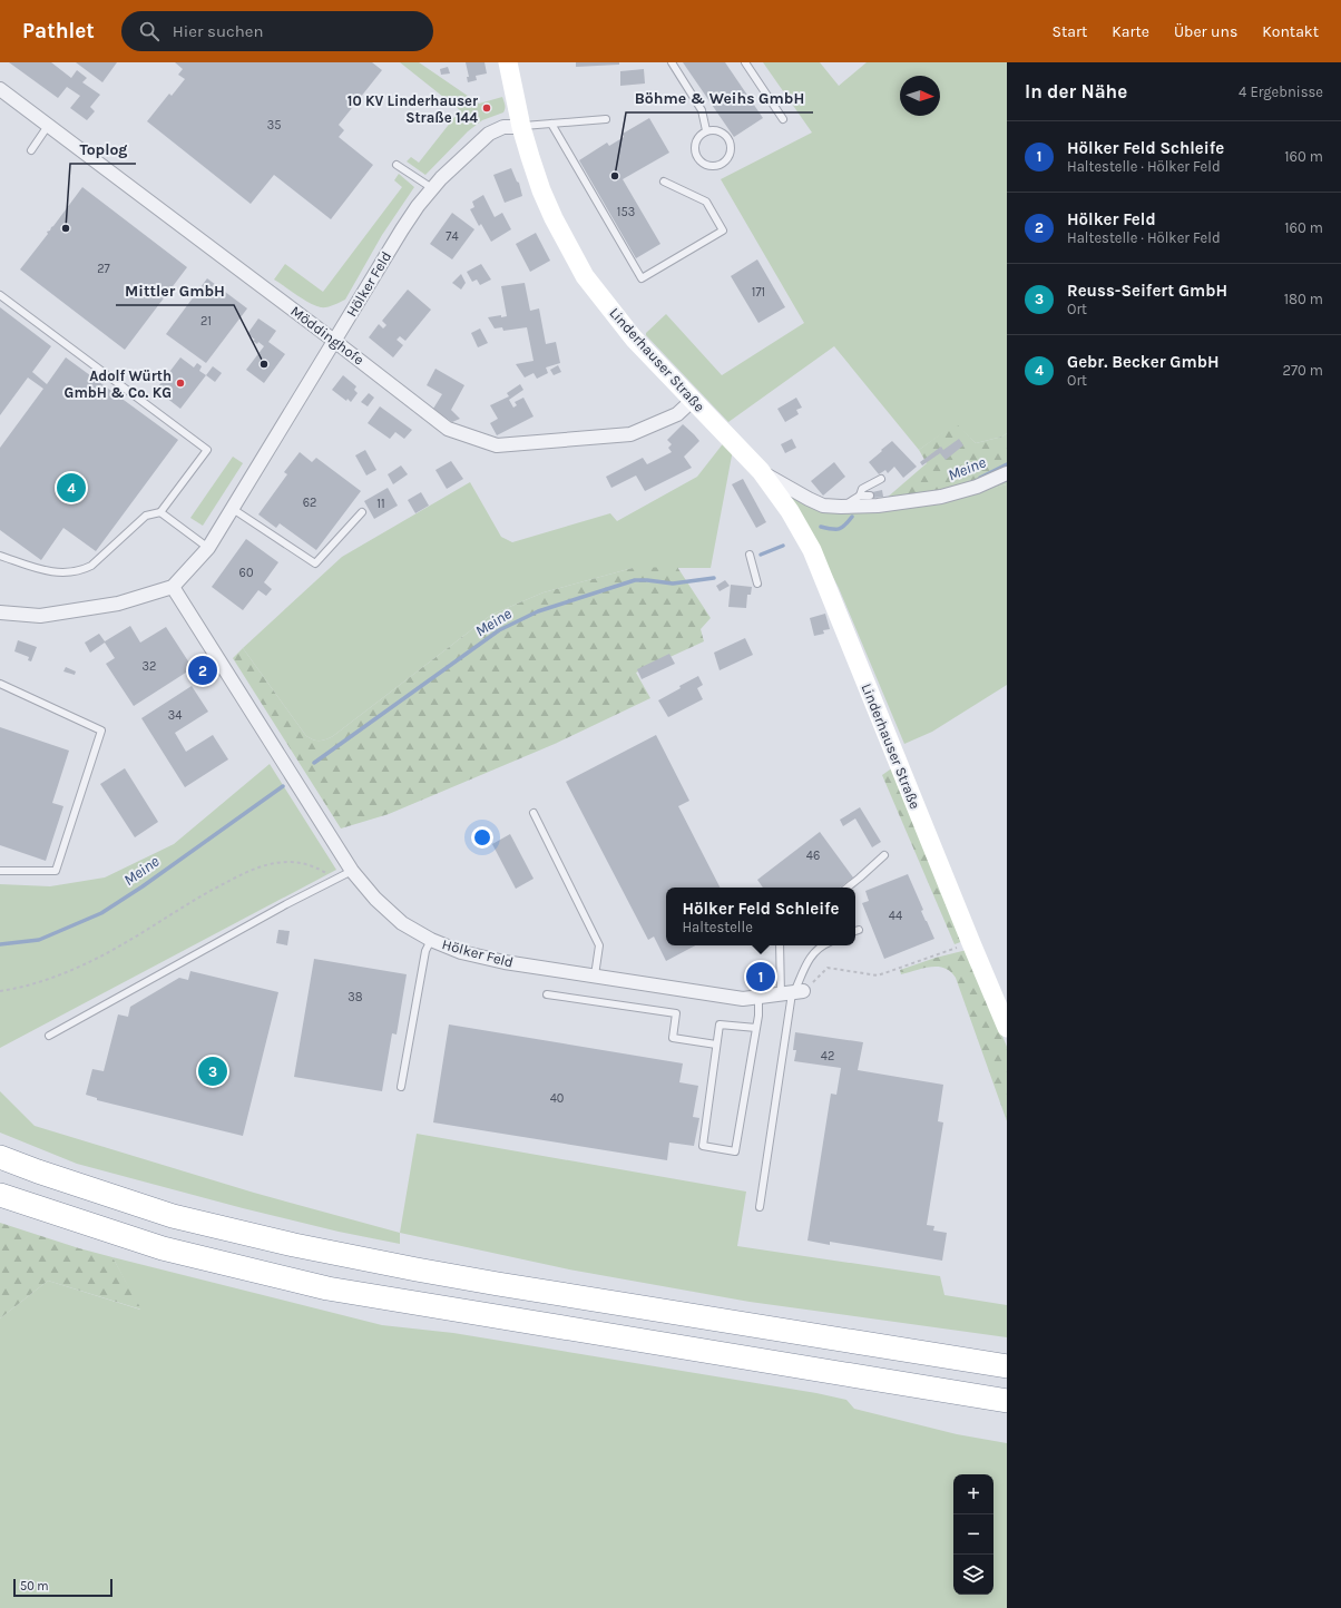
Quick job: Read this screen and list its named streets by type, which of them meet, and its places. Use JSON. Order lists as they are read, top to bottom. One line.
{"streets":{"main road":["Linderhauser Straße"],"street":["Hölker Feld","Möddinghofe"]},"crossings":[["Hölker Feld","Möddinghofe"],["Hölker Feld","Linderhauser Straße"],["Möddinghofe","Linderhauser Straße"]],"water":["Meine"],"places":["10 KV Linderhauser Straße 144","Böhme & Weihs GmbH","Toplog","Mittler GmbH","Adolf Würth GmbH & Co. KG"],"house_numbers":["35","153","74","27","171","21","62","11","60","32","34","46","44","38","42","40"],"scale_bar":"50 m","north":"right","page":{"header":"Pathlet","search":"Hier suchen","nav":["Start","Karte","Über uns","Kontakt"],"heading":["In der Nähe","4 Ergebnisse"],"list":[{"mark":"1","name":"Hölker Feld Schleife","note":"Haltestelle · Hölker Feld","value":"160 m"},{"mark":"2","name":"Hölker Feld","note":"Haltestelle · Hölker Feld","value":"160 m"},{"mark":"3","name":"Reuss-Seifert GmbH","note":"Ort","value":"180 m"},{"mark":"4","name":"Gebr. Becker GmbH","note":"Ort","value":"270 m"}],"pins":["4","2","1","3"],"popup":["Hölker Feld Schleife","Haltestelle"],"map_buttons":["+","−"],"scale":"50 m"}}
